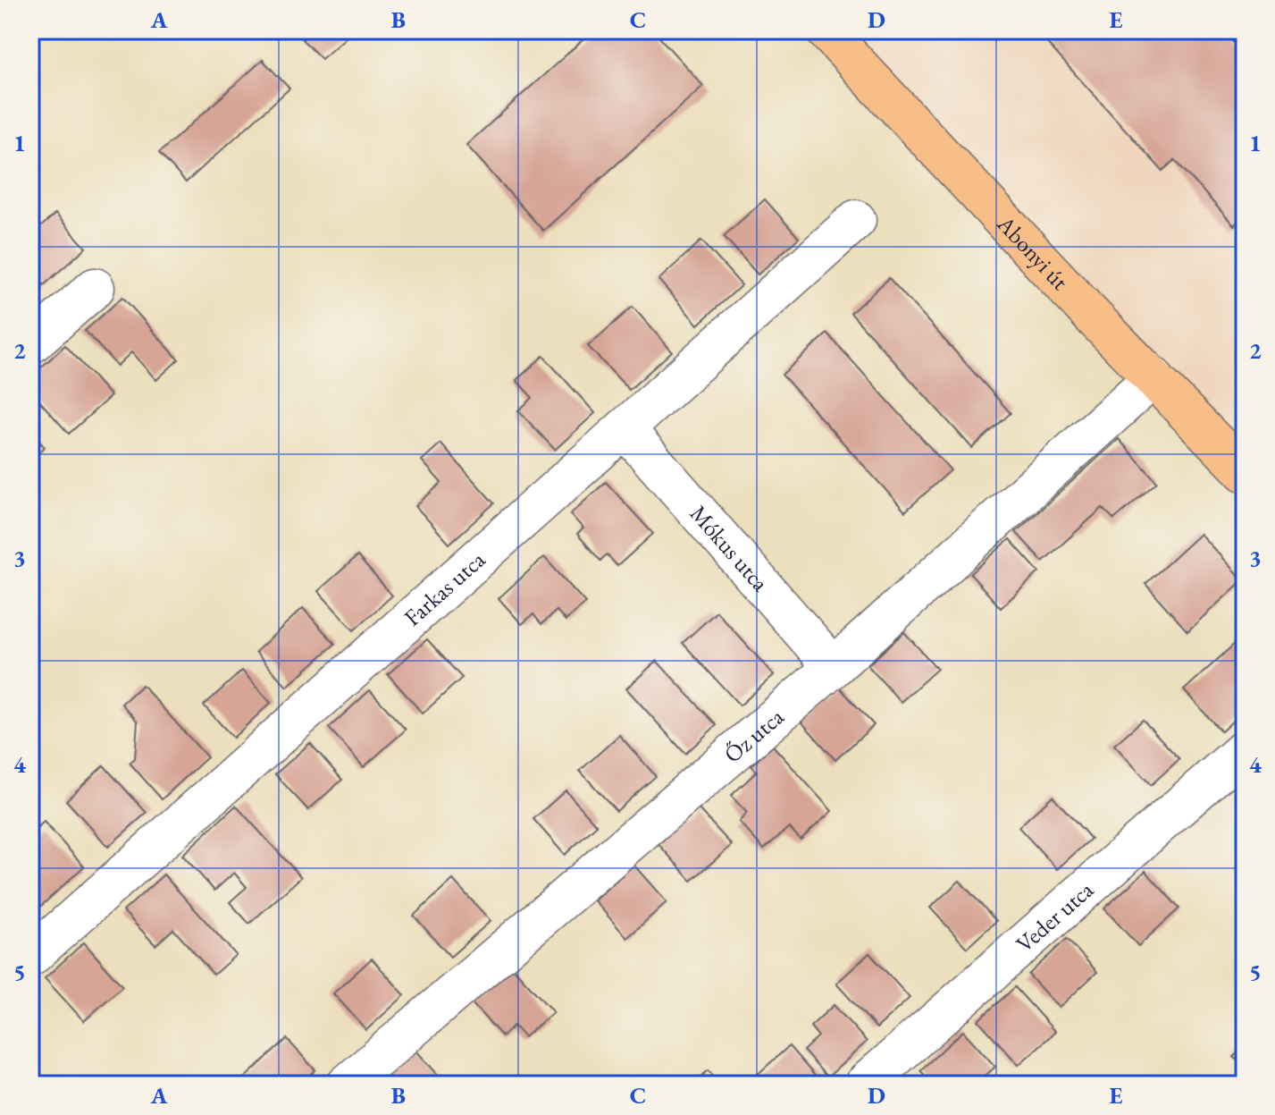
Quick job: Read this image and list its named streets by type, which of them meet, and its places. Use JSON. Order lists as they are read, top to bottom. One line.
{"streets":{"main road":["Abonyi út"],"street":["Mókus utca","Farkas utca","Őz utca","Veder utca"]},"crossings":[["Abonyi út","Őz utca"],["Mókus utca","Farkas utca"],["Mókus utca","Őz utca"]],"grid":{"columns":["A","B","C","D","E"],"rows":["1","2","3","4","5"]}}
